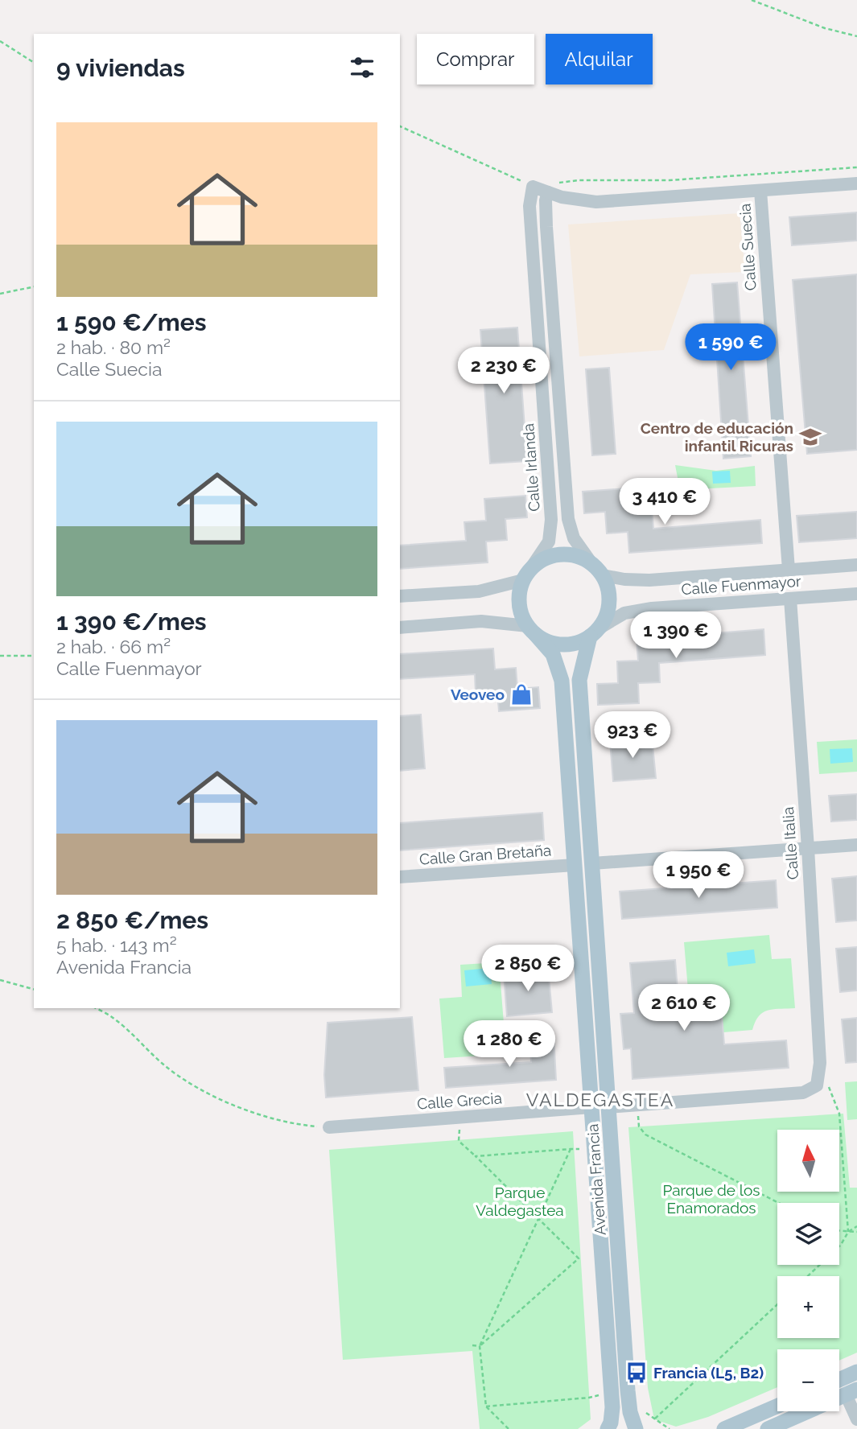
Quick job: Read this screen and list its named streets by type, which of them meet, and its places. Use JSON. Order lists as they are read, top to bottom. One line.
{"streets":{"main road":["Avenida Francia"],"street":["Calle Suecia","Calle Irlanda","Calle Fuenmayor","Calle Italia","Calle Gran Bretaña","Calle Grecia"]},"crossings":[["Calle Suecia","Calle Fuenmayor"],["Calle Irlanda","Calle Fuenmayor"],["Calle Irlanda","Avenida Francia"],["Calle Fuenmayor","Calle Italia"],["Calle Fuenmayor","Avenida Francia"],["Calle Gran Bretaña","Avenida Francia"],["Calle Grecia","Avenida Francia"]],"districts":["VALDEGASTEA"],"parks":["Parque de los Enamorados","Parque Valdegastea"],"places":{"school or university":["Centro de educación infantil Ricuras"],"shop":["Veoveo"],"bus stop":["Francia (L5, B2)"]},"north":"top","page":{"chip":["Comprar","Alquilar"],"heading":"9 viviendas","list":[{"name":"1 590 €/mes","note":"2 hab. · 80 m² · Calle Suecia"},{"name":"1 390 €/mes","note":"2 hab. · 66 m² · Calle Fuenmayor"},{"name":"2 850 €/mes","note":"5 hab. · 143 m² · Avenida Francia"}],"price":["1 590 €","2 230 €","3 410 €","1 390 €","923 €","1 950 €","2 850 €","2 610 €","1 280 €"],"map_buttons":["+","−"]}}
